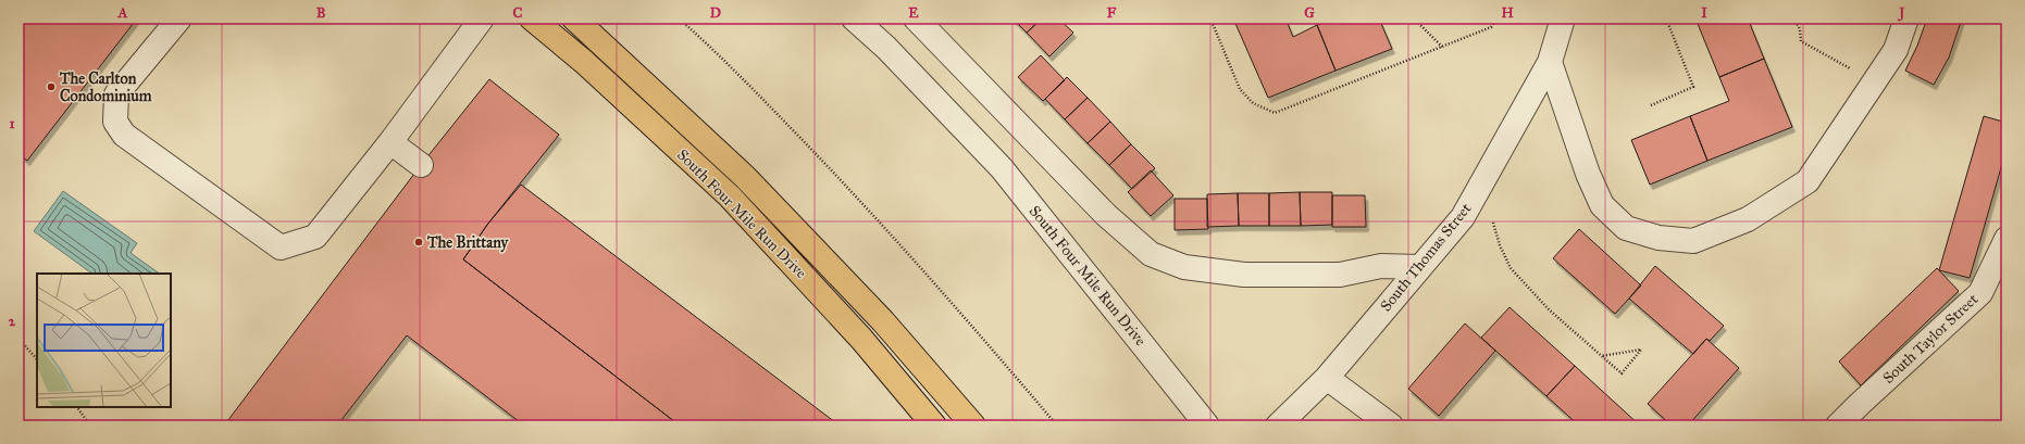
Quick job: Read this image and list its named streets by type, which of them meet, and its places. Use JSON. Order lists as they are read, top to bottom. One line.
{"streets":{"main road":["South Four Mile Run Drive"],"street":["South Thomas Street","South Taylor Street"]},"places":["The Carlton Condominium","The Brittany"],"grid":{"columns":["A","B","C","D","E","F","G","H","I","J"],"rows":["1","2"]}}
